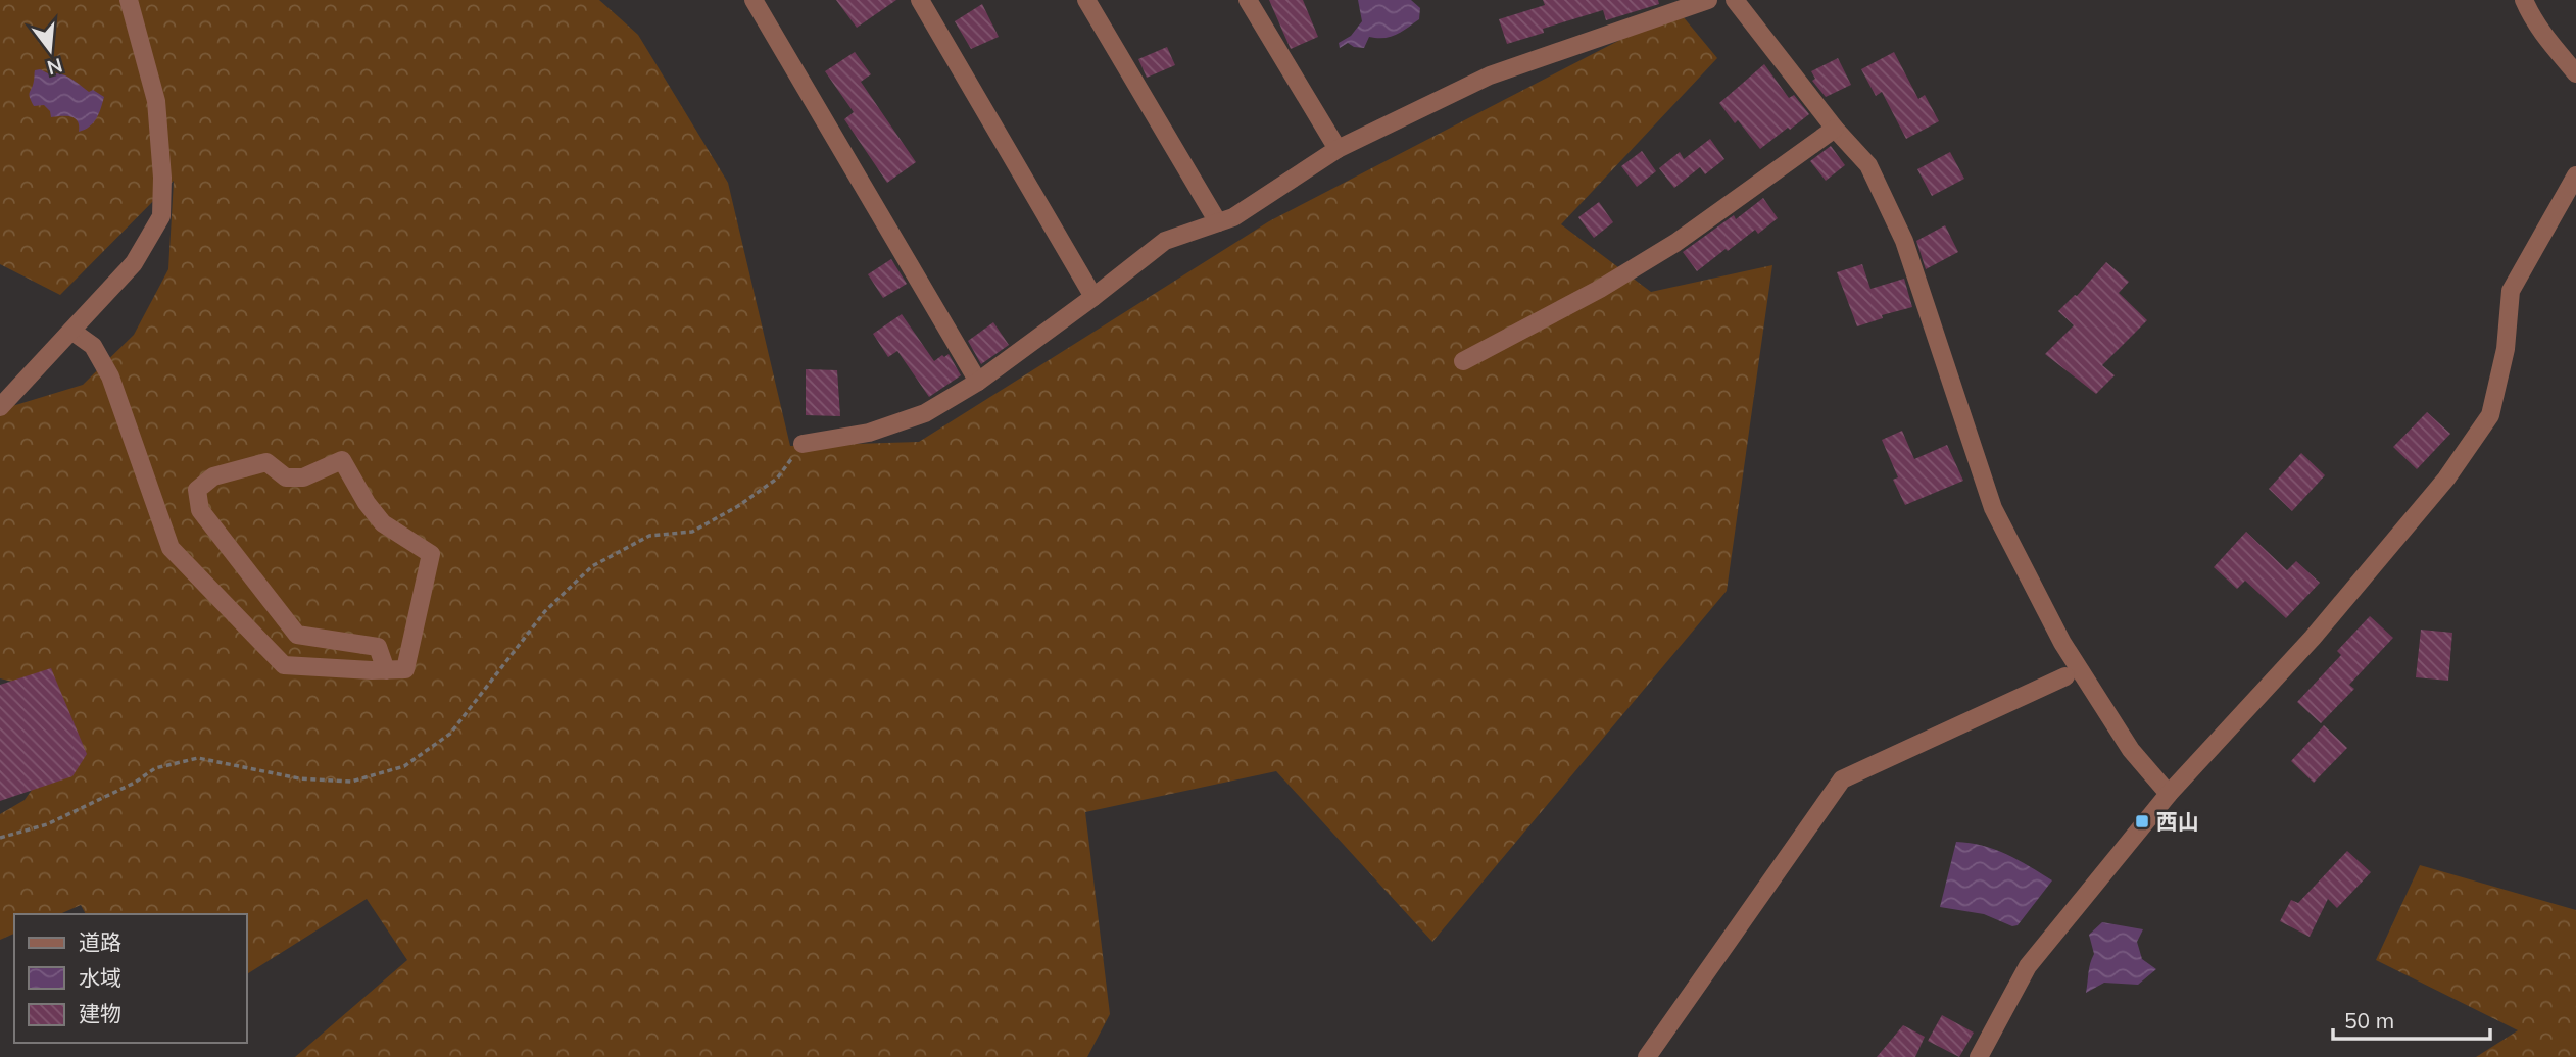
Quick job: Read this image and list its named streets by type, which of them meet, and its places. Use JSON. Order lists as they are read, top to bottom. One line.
{"places":{"transit":["西山"]},"legend":["道路","水域","建物"],"scale_bar":"50 m","north":"bottom"}
